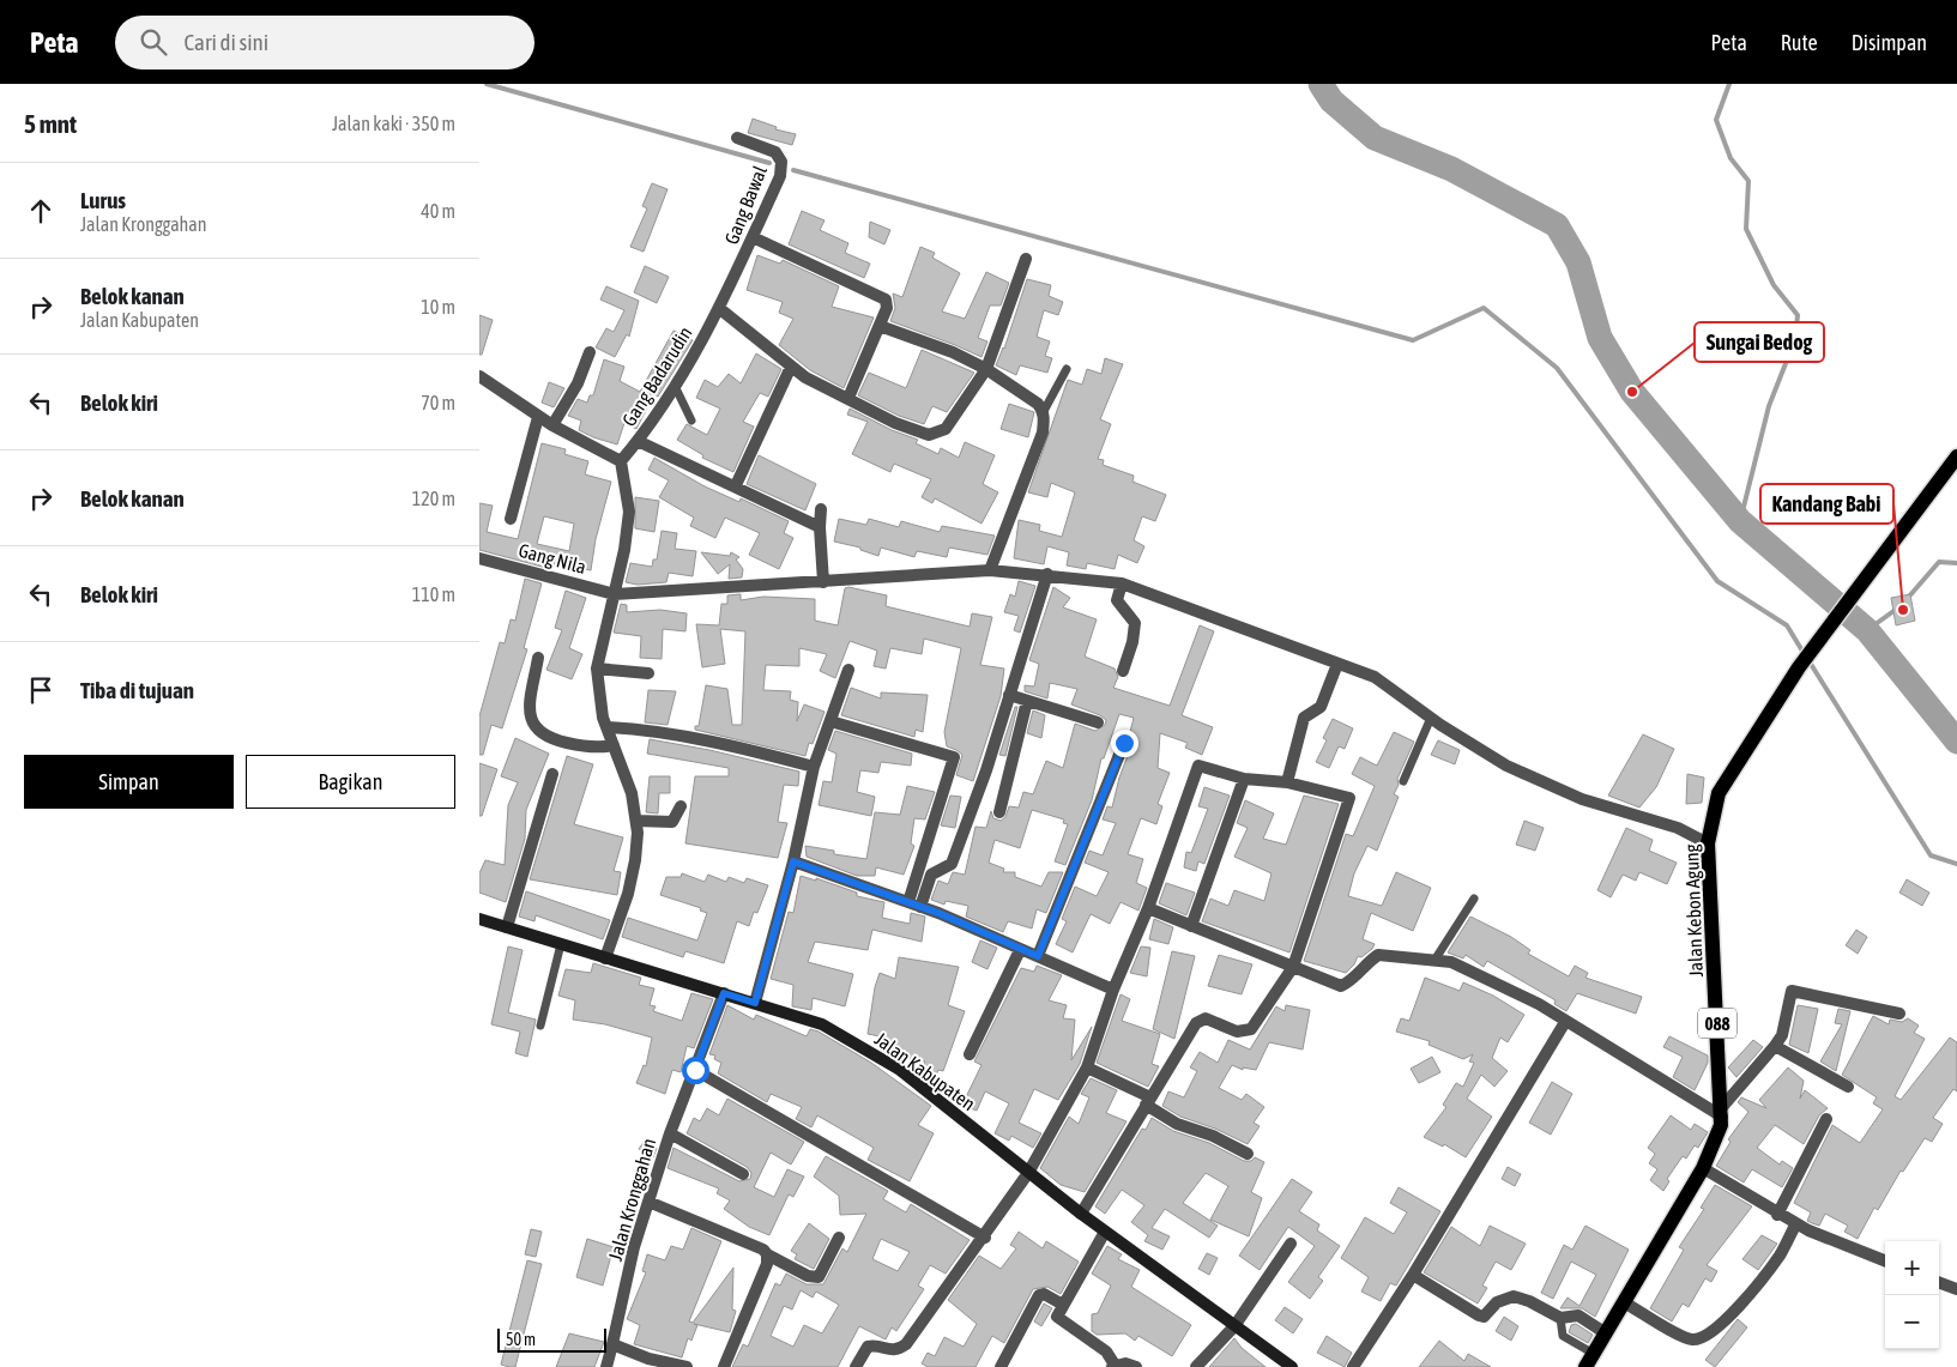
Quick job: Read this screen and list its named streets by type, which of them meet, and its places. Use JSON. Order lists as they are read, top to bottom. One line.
{"streets":{"main road":["Jalan Kebon Agung","088","Jalan Kabupaten"],"street":["Gang Bawal","Gang Badarudin","Gang Nila","Jalan Kronggahan"]},"crossings":[["Gang Bawal","Gang Badarudin"],["Gang Nila","Jalan Kebon Agung"],["Jalan Kabupaten","Jalan Kronggahan"]],"places":["Sungai Bedog","Kandang Babi"],"scale_bar":"50 m","page":{"header":"Peta","search":"Cari di sini","nav":["Peta","Rute","Disimpan"],"heading":["5 mnt","Jalan kaki · 350 m"],"list":[["Lurus","Jalan Kronggahan","40 m"],["Belok kanan","Jalan Kabupaten","10 m"],["Belok kiri","70 m"],["Belok kanan","120 m"],["Belok kiri","110 m"],"Tiba di tujuan"],"buttons":["Simpan","Bagikan"],"map_buttons":["+","−"],"scale":"50 m"}}
